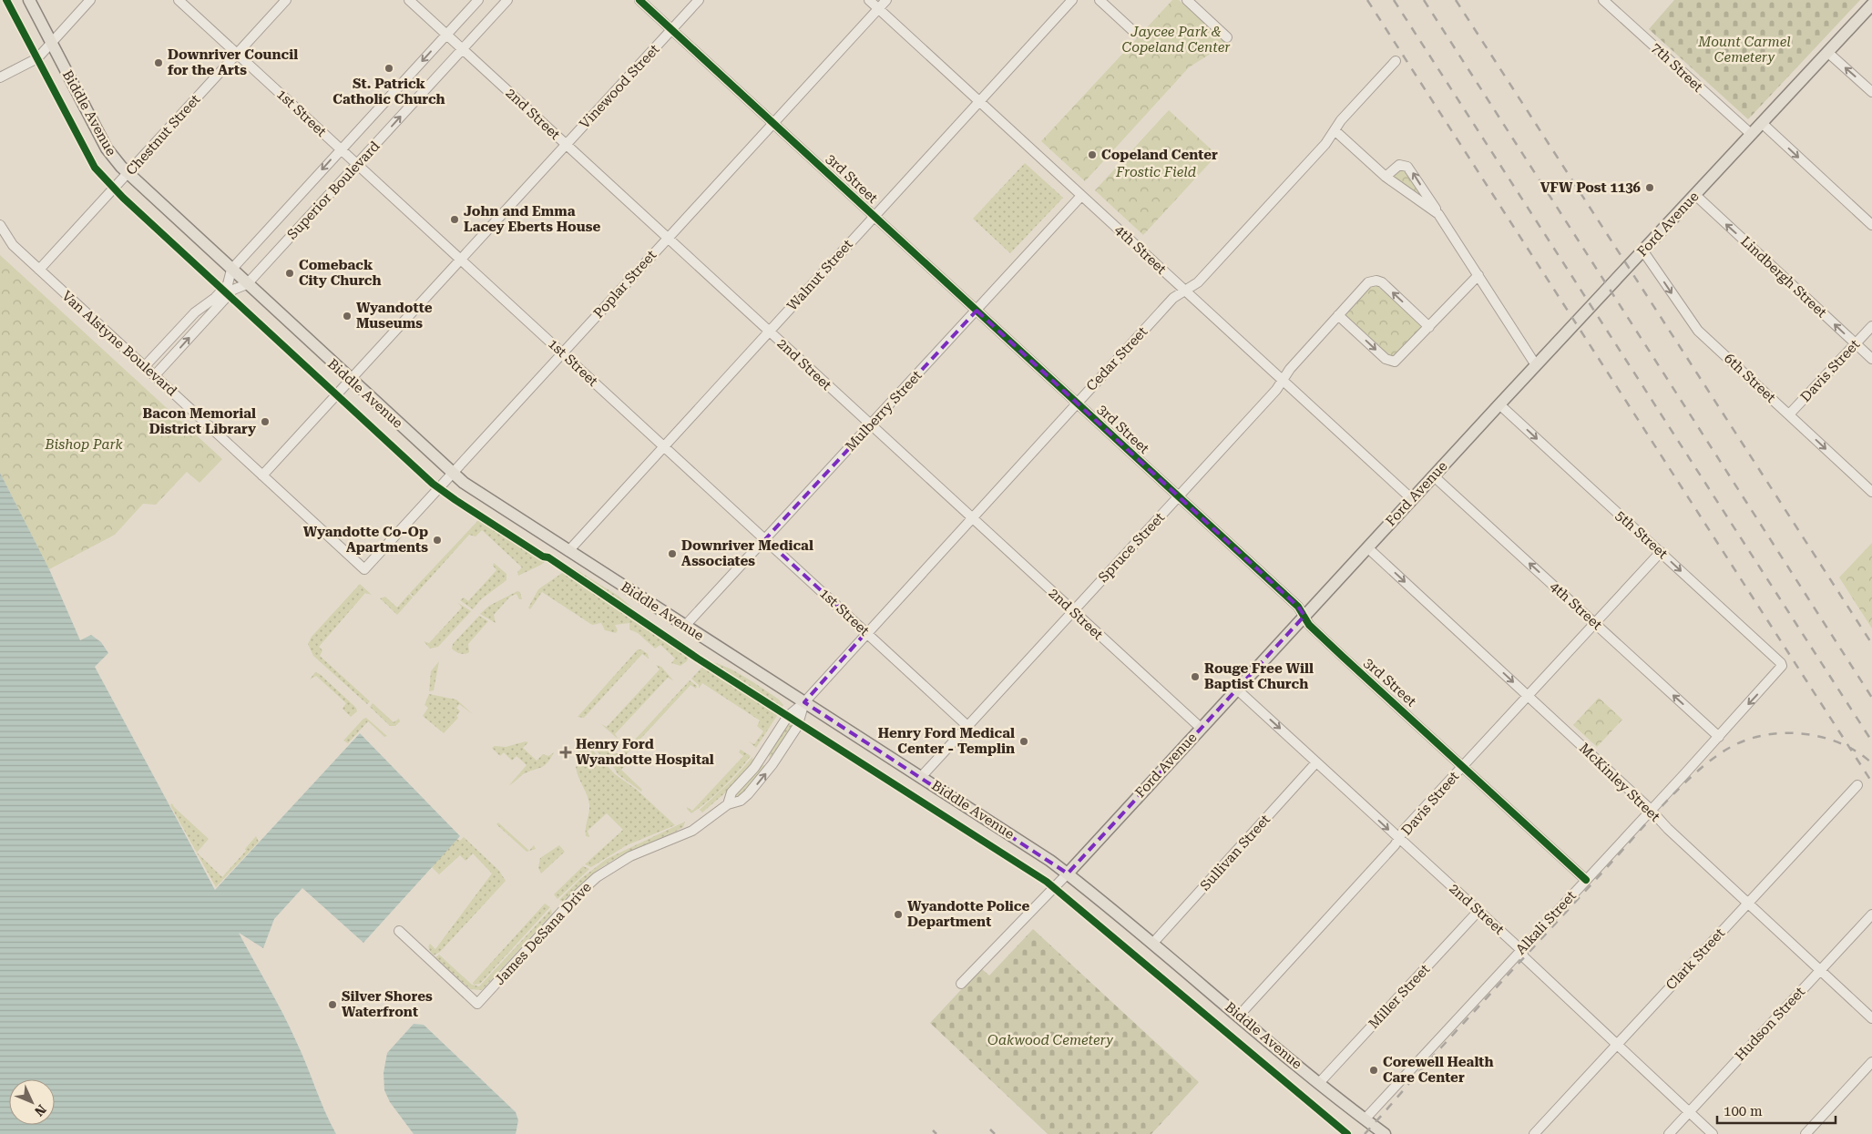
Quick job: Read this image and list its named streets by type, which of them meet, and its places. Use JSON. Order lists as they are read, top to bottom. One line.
{"streets":{"main road":["Biddle Avenue","Ford Avenue"],"street":["7th Street","Vinewood Street","1st Street","2nd Street","Chestnut Street","3rd Street","Superior Boulevard","4th Street","Walnut Street","Lindbergh Street","Poplar Street","Van Alstyne Boulevard","Cedar Street","Davis Street","6th Street","Mulberry Street","5th Street","Spruce Street","McKinley Street","Sullivan Street","Alkali Street","James DeSana Drive","Clark Street","Miller Street","Hudson Street"]},"crossings":[["7th Street","Ford Avenue"],["Vinewood Street","Biddle Avenue"],["Vinewood Street","1st Street"],["Vinewood Street","2nd Street"],["Vinewood Street","3rd Street"],["Vinewood Street","Van Alstyne Boulevard"],["Biddle Avenue","Chestnut Street"],["Biddle Avenue","Superior Boulevard"],["Biddle Avenue","Ford Avenue"],["Biddle Avenue","Walnut Street"],["Biddle Avenue","Poplar Street"],["Biddle Avenue","Cedar Street"],["Biddle Avenue","Davis Street"],["Biddle Avenue","Mulberry Street"],["Biddle Avenue","Spruce Street"],["Biddle Avenue","Sullivan Street"],["Biddle Avenue","Alkali Street"],["Biddle Avenue","James DeSana Drive"],["Biddle Avenue","Miller Street"],["1st Street","Chestnut Street"],["1st Street","Superior Boulevard"],["1st Street","Walnut Street"],["1st Street","Poplar Street"],["1st Street","Cedar Street"],["1st Street","Mulberry Street"],["1st Street","Spruce Street"],["2nd Street","Superior Boulevard"],["2nd Street","Ford Avenue"],["2nd Street","Walnut Street"],["2nd Street","Poplar Street"],["2nd Street","Cedar Street"],["2nd Street","Davis Street"],["2nd Street","Mulberry Street"],["2nd Street","Spruce Street"],["2nd Street","Sullivan Street"],["2nd Street","Alkali Street"],["2nd Street","Clark Street"],["2nd Street","Miller Street"],["2nd Street","Hudson Street"],["Chestnut Street","Van Alstyne Boulevard"],["3rd Street","Ford Avenue"],["3rd Street","Walnut Street"],["3rd Street","Poplar Street"],["3rd Street","Cedar Street"],["3rd Street","Davis Street"],["3rd Street","Mulberry Street"],["3rd Street","Spruce Street"],["3rd Street","Alkali Street"],["Superior Boulevard","Van Alstyne Boulevard"],["Ford Avenue","4th Street"],["Ford Avenue","Lindbergh Street"],["Ford Avenue","6th Street"],["Ford Avenue","5th Street"],["Ford Avenue","McKinley Street"],["4th Street","Walnut Street"],["4th Street","Poplar Street"],["4th Street","Cedar Street"],["4th Street","Davis Street"],["4th Street","Mulberry Street"],["4th Street","Spruce Street"],["4th Street","Alkali Street"],["Lindbergh Street","Davis Street"],["Poplar Street","Van Alstyne Boulevard"],["Cedar Street","James DeSana Drive"],["Davis Street","6th Street"],["Davis Street","5th Street"],["Davis Street","McKinley Street"],["5th Street","Alkali Street"],["McKinley Street","Alkali Street"],["McKinley Street","Clark Street"],["McKinley Street","Hudson Street"]],"one_way":["Lindbergh Street","6th Street","5th Street"],"parks":["Jaycee Park & Copeland Center","Mount Carmel Cemetery","Frostic Field","Bishop Park","Oakwood Cemetery"],"places":{"other":["Downriver Council for the Arts","St. Patrick Catholic Church","Copeland Center","VFW Post 1136","John and Emma Lacey Eberts House","Comeback City Church","Wyandotte Museums","Bacon Memorial District Library","Wyandotte Co-Op Apartments","Downriver Medical Associates","Rouge Free Will Baptist Church","Henry Ford Medical Center - Templin","Wyandotte Police Department","Silver Shores Waterfront","Corewell Health Care Center"],"health":["Henry Ford Wyandotte Hospital"]},"scale_bar":"100 m","north":"bottom right"}
